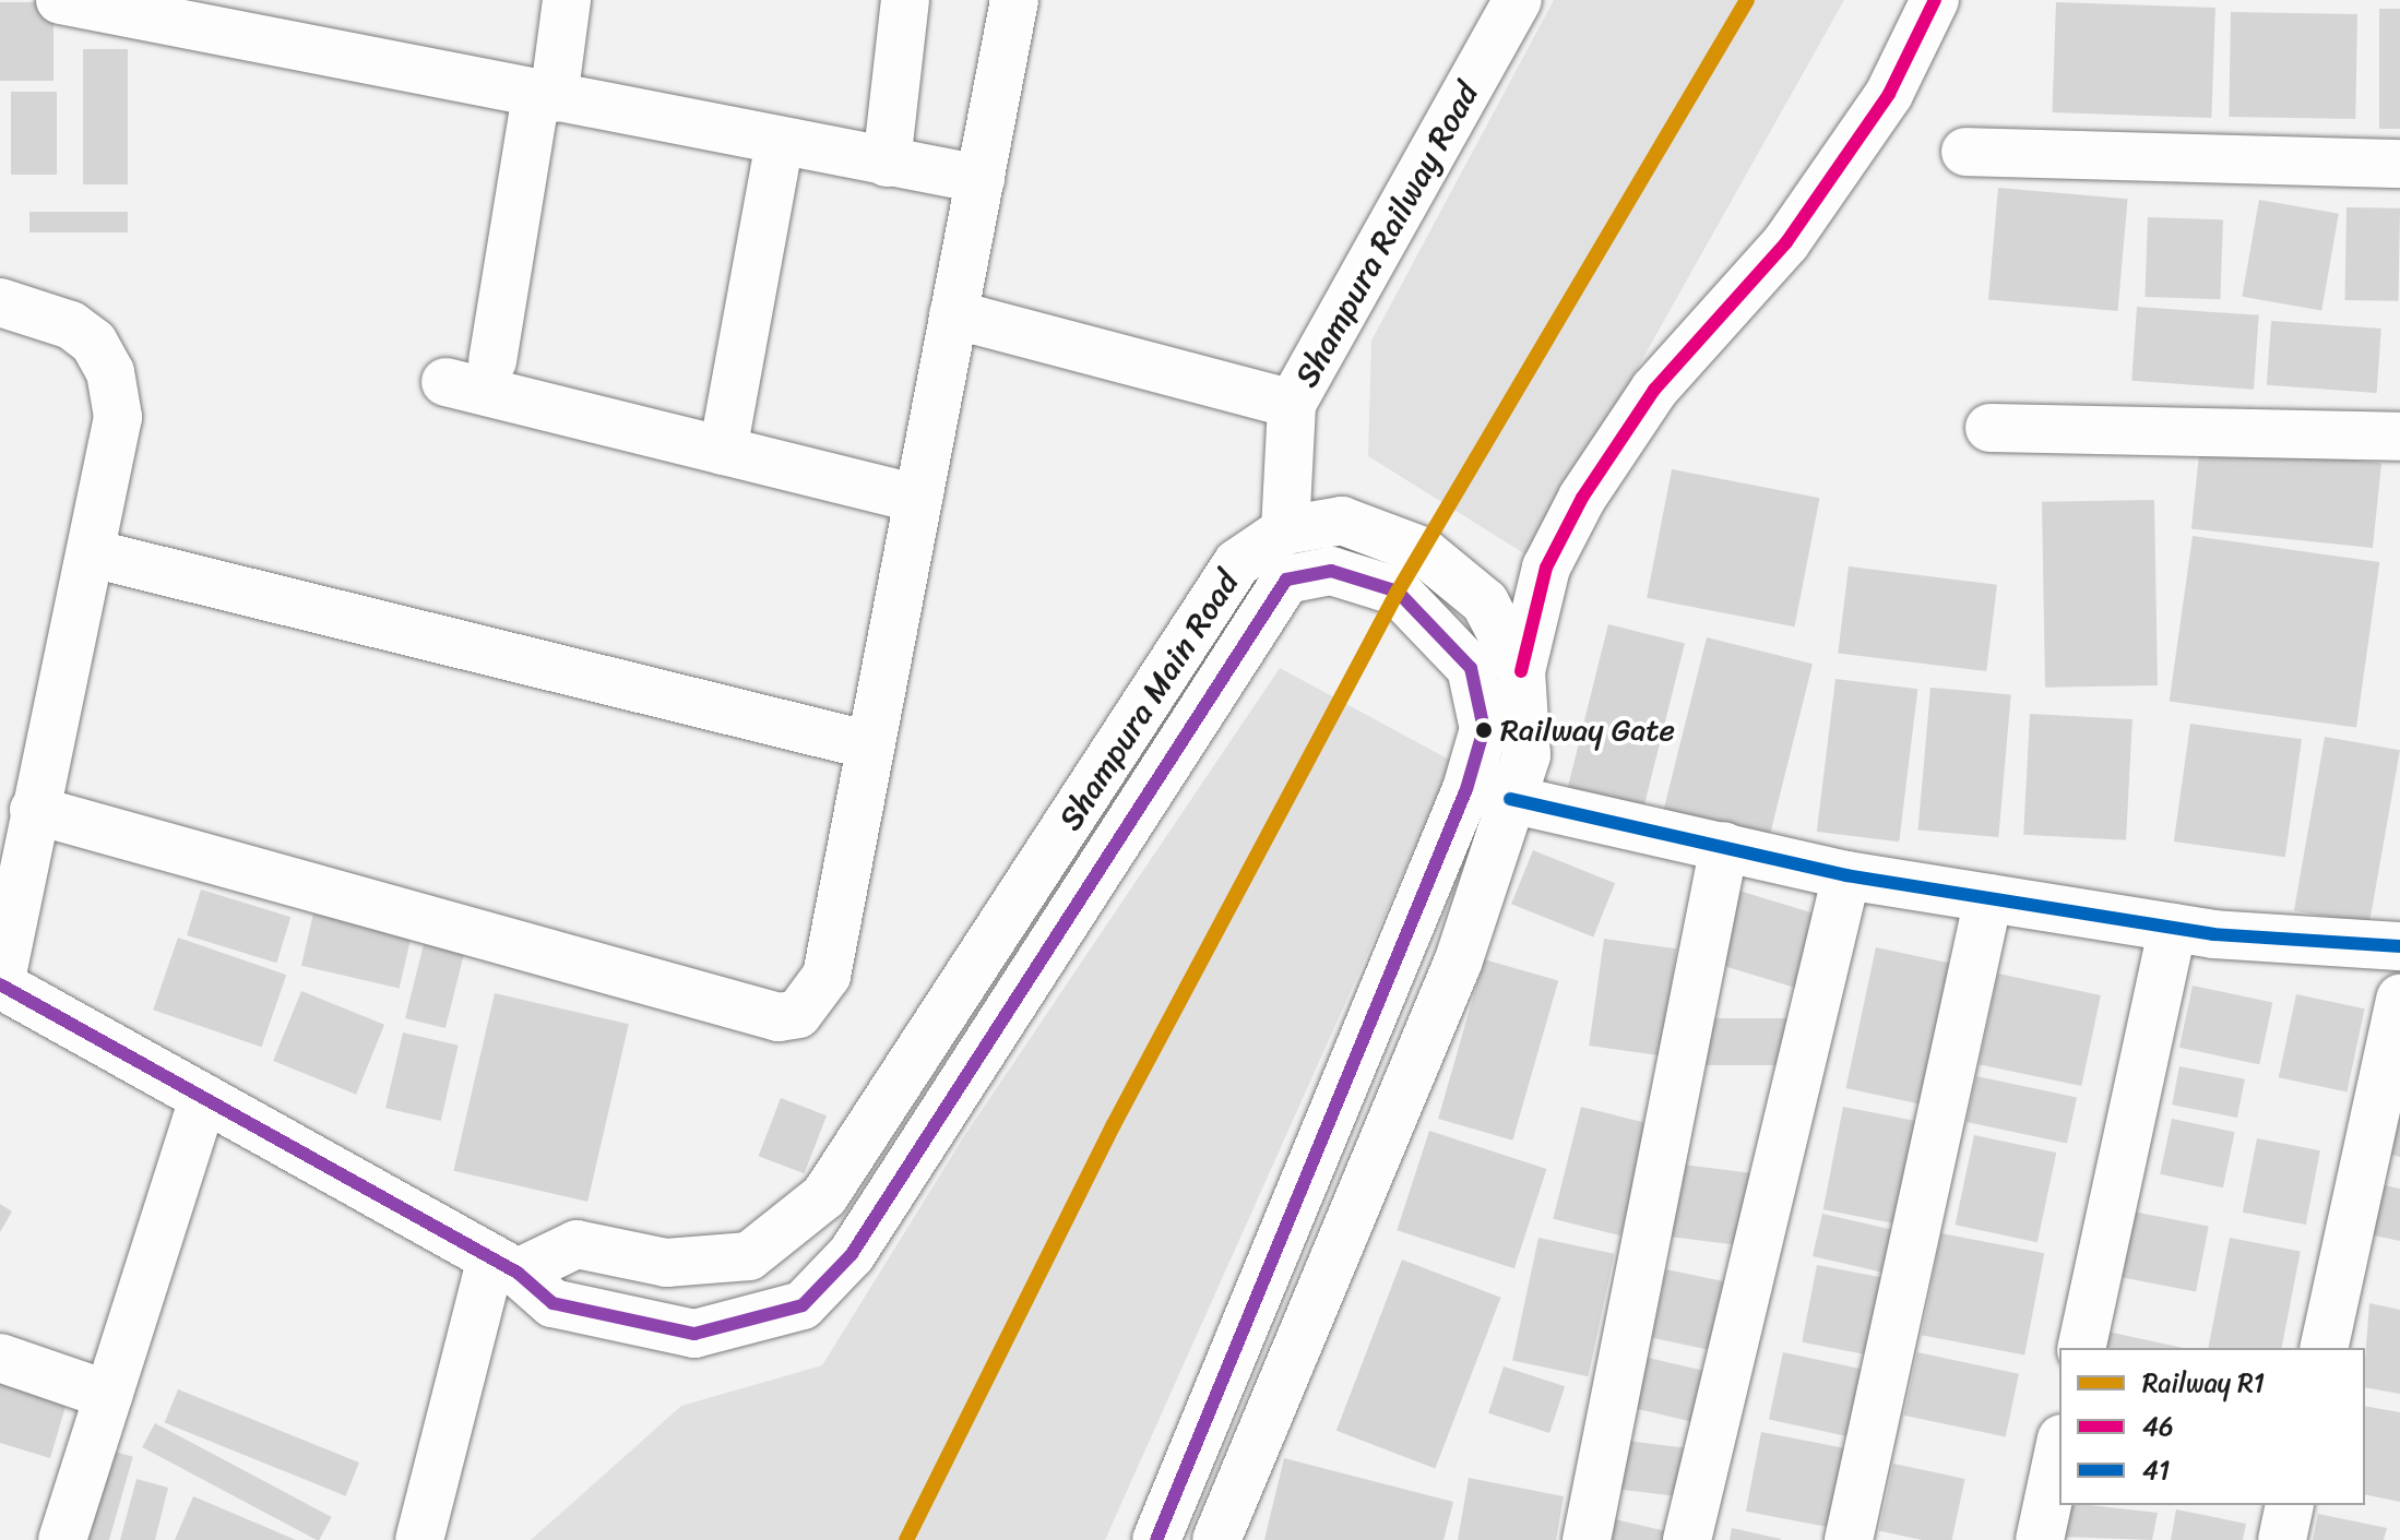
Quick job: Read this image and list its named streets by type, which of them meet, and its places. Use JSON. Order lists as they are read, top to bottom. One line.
{"streets":{"street":["Shampura Railway Road","Shampura Main Road"]},"crossings":[["Shampura Railway Road","Shampura Main Road"]],"places":["Railway Gate"],"lines":["rail line R1","transit line 46","transit line 41"],"legend":["Railway R1","46","41"]}
